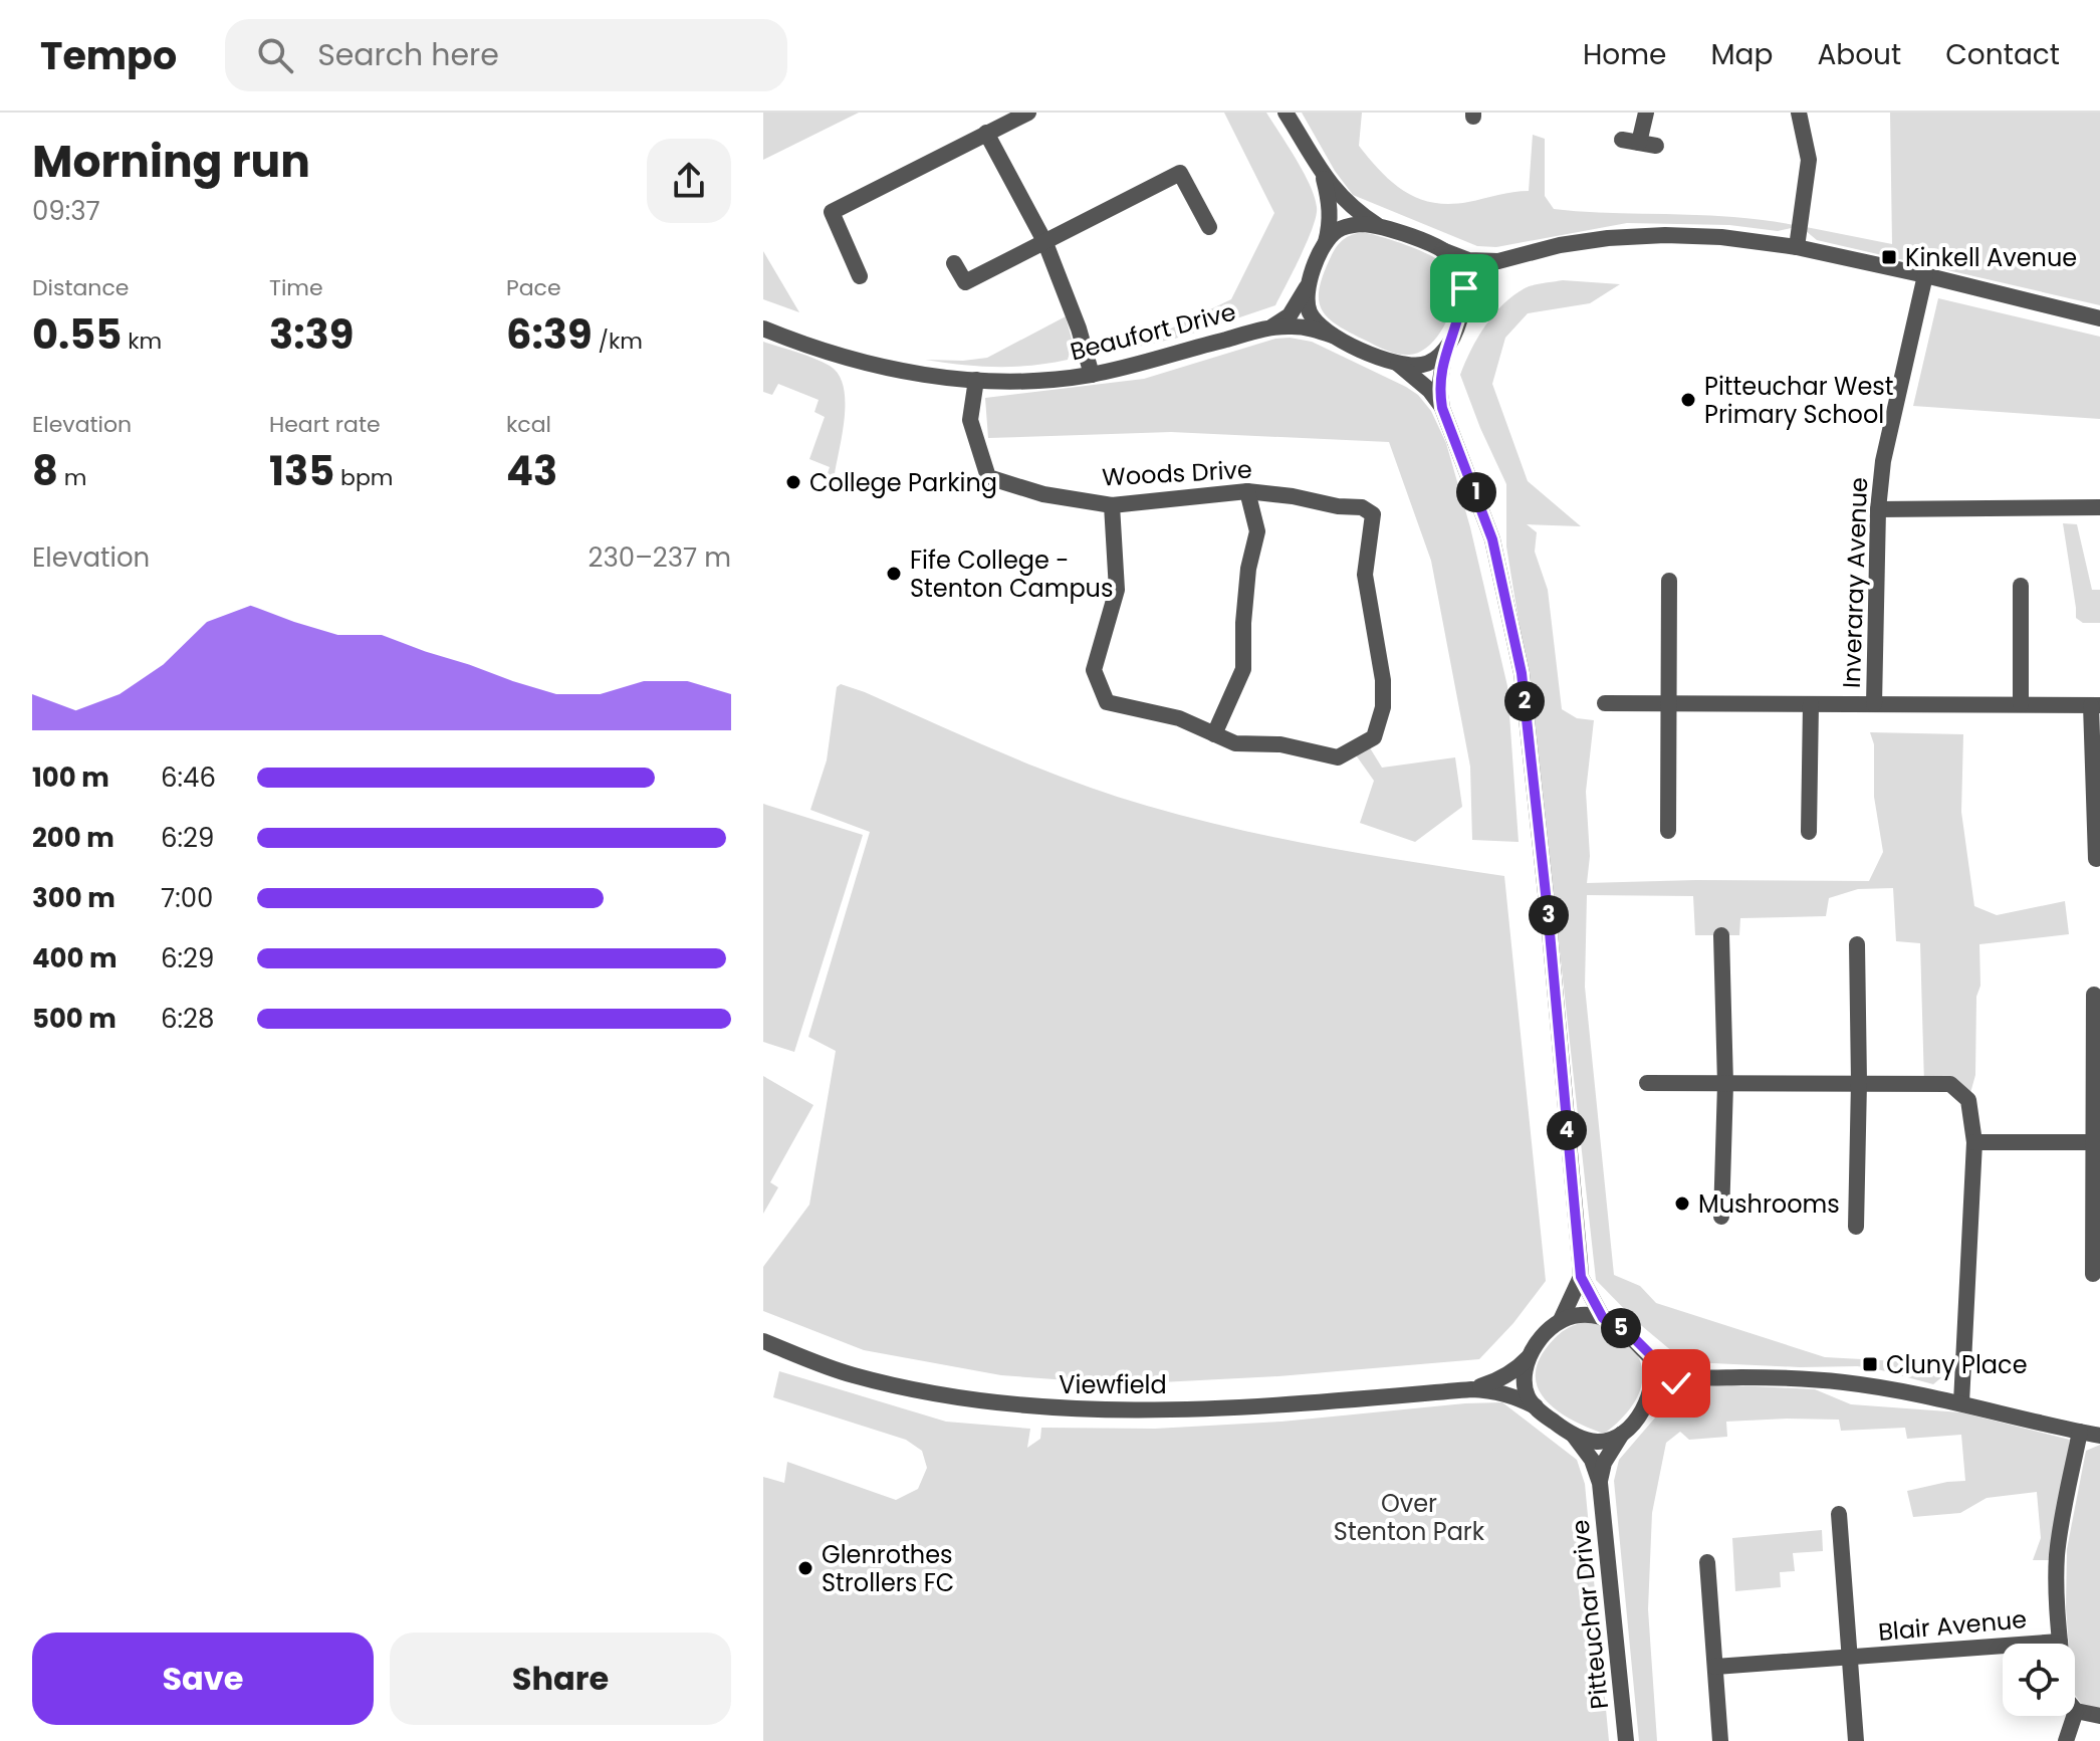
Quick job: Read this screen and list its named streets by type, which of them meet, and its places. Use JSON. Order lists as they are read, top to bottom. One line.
{"streets":{"street":["Beaufort Drive","Woods Drive","Inveraray Avenue","Viewfield","Pitteuchar Drive","Blair Avenue"]},"crossings":[["Beaufort Drive","Woods Drive"],["Viewfield","Pitteuchar Drive"]],"parks":["Over Stenton Park"],"places":{"transit":["Kinkell Avenue","Cluny Place"],"other":["Pitteuchar West Primary School","College Parking","Fife College - Stenton Campus","Mushrooms","Glenrothes Strollers FC"]},"page":{"header":"Tempo","search":"Search here","nav":["Home","Map","About","Contact"],"heading":["Morning run","09:37"],"stats":[["Distance","0.55 km"],["Time","3:39"],["Pace","6:39 /km"],["Elevation","8 m"],["Heart rate","135 bpm"],["kcal","43"]],"pins":["1","2","3","4","5"],"chart":["Elevation","230–237 m"],"list":[{"name":"100 m","note":"6:46"},{"name":"200 m","note":"6:29"},{"name":"300 m","note":"7:00"},{"name":"400 m","note":"6:29"},{"name":"500 m","note":"6:28"}],"buttons":["Save","Share"]}}
